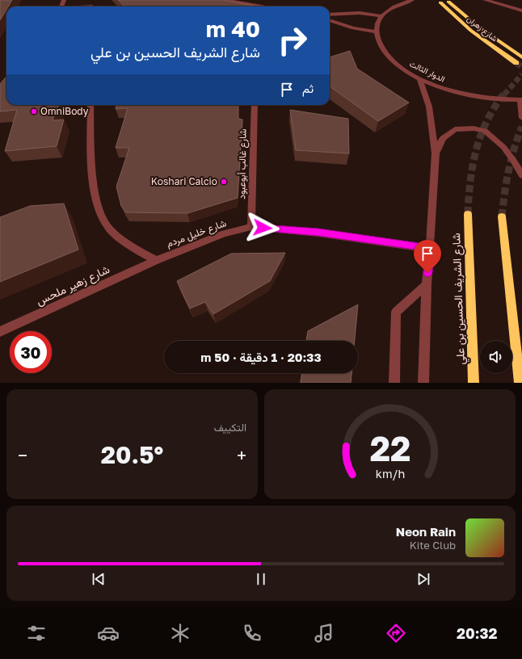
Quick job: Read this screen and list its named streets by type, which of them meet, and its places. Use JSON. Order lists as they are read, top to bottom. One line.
{"streets":{"main road":["شارع زهران","شارع الشريف الحسين بن علي"],"street":["الدوار الثالث","شارع غالب أبوعبود","شارع خليل مردم","شارع زهير ملحس"]},"crossings":[["شارع غالب أبوعبود","شارع خليل مردم"],["شارع خليل مردم","شارع زهير ملحس"]],"places":["OmniBody","Koshari Calcio"],"page":{"turn":["40 m","شارع الشريف الحسين بن علي"],"then":"ثم","limit":"30","trip":"20:33 · 1 دقيقة · 50 m","tile":"التكييف","heat":["−","20.5°","+"],"song":["Neon Rain","Kite Club"],"tabs":"20:32","gauge":["22","km/h"]}}
